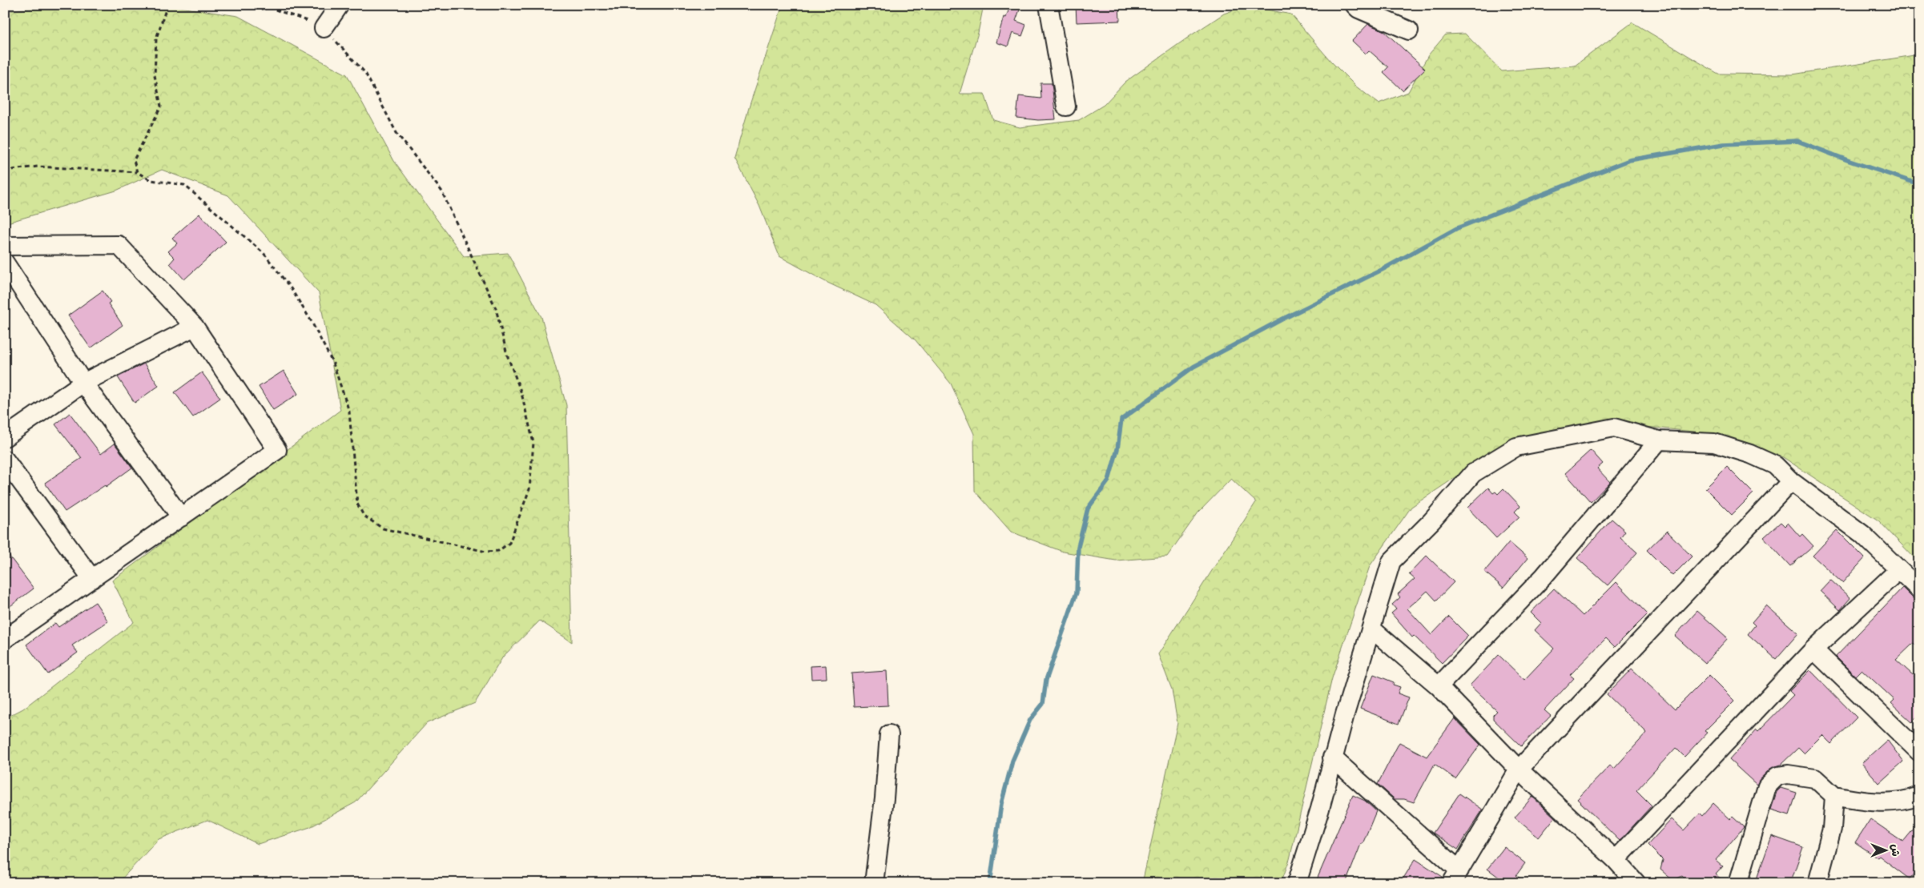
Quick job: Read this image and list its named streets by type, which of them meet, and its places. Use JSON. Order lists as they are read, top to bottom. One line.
{"north":"right"}
